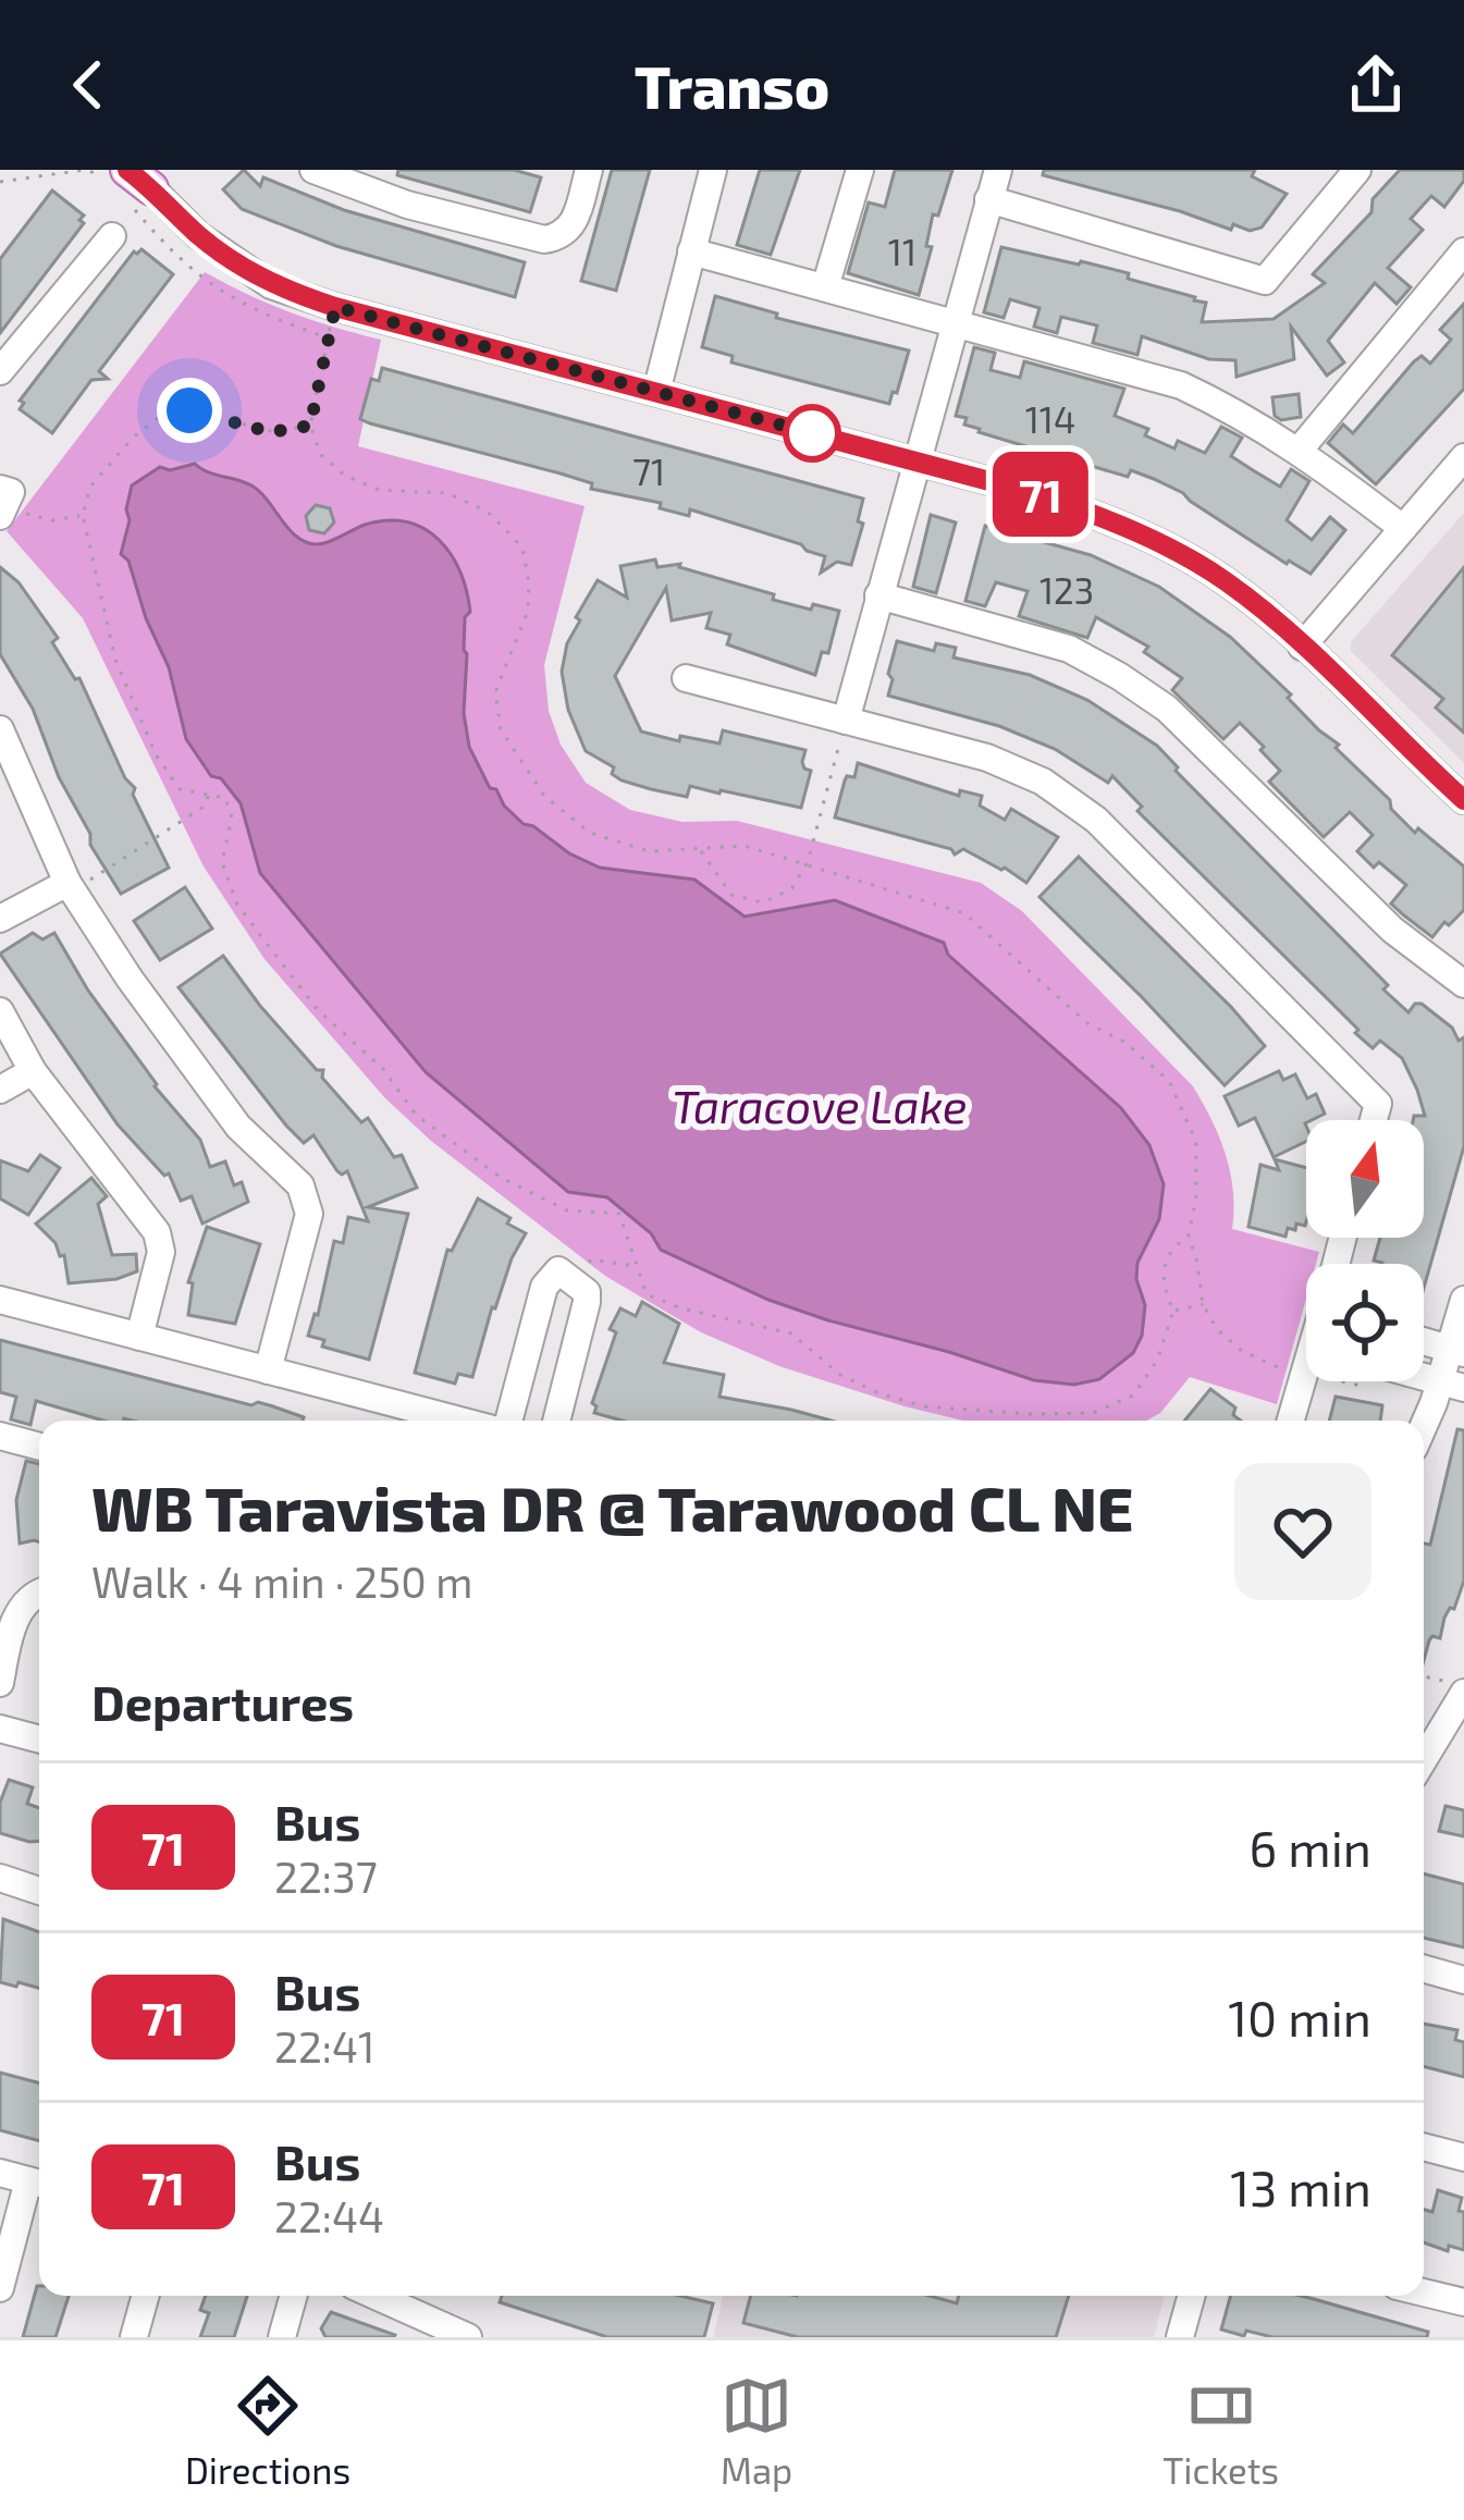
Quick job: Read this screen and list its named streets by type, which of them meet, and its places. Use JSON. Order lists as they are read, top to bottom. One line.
{"water":["Taracove Lake"],"lines":["bus line 71"],"house_numbers":["11","114","71","123"],"north":"top","page":{"header":"Transo","on_map":"71","heading":[["WB Taravista DR @ Tarawood CL NE","Walk · 4 min · 250 m"],"Departures"],"list":[{"mark":"71","name":"Bus","note":"22:37","value":"6 min"},{"mark":"71","name":"Bus","note":"22:41","value":"10 min"},{"mark":"71","name":"Bus","note":"22:44","value":"13 min"}],"tabs":["Directions","Map","Tickets"]}}
